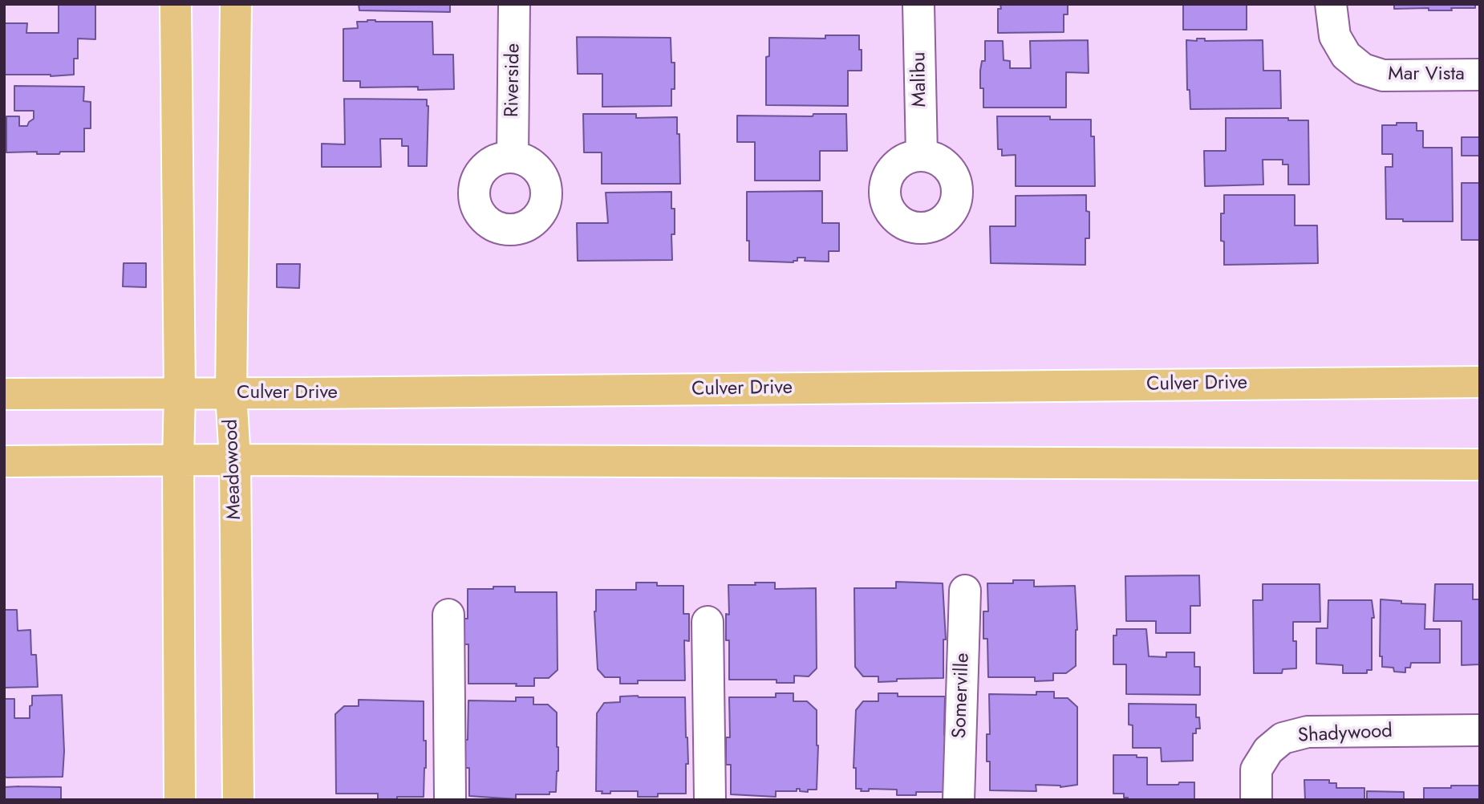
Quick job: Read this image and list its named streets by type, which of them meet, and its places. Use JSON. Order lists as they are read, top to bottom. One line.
{"streets":{"main road":["Culver Drive","Meadowood"],"street":["Mar Vista","Malibu","Riverside","Somerville","Shadywood"]},"crossings":[["Culver Drive","Meadowood"]]}
